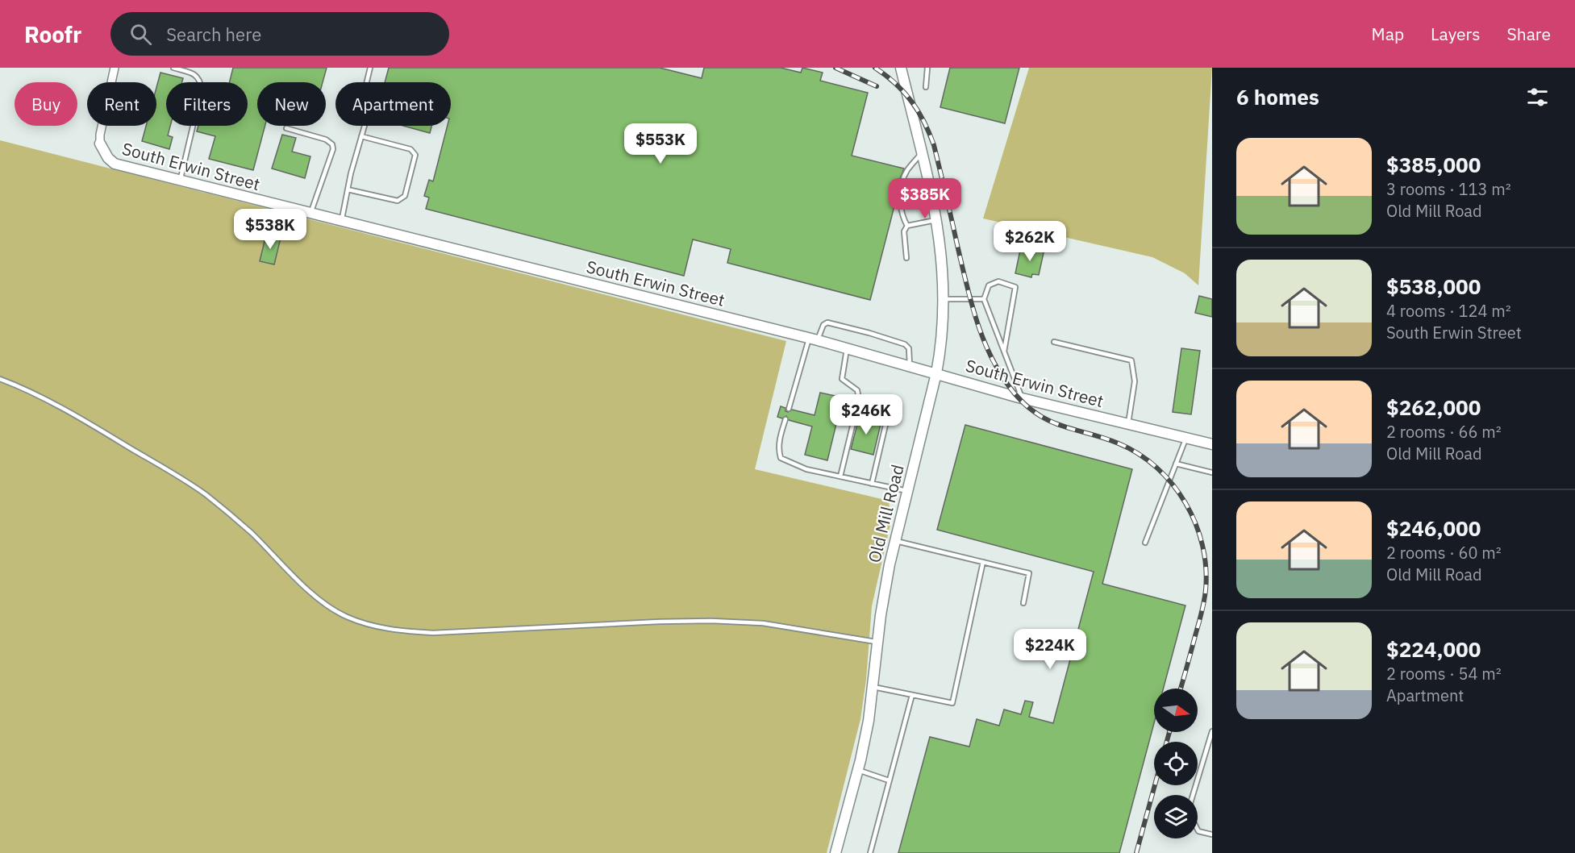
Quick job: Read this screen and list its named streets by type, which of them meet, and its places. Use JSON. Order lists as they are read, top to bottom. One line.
{"streets":{"street":["South Erwin Street","Old Mill Road"]},"crossings":[["South Erwin Street","Old Mill Road"]],"north":"right","page":{"header":"Roofr","search":"Search here","nav":["Map","Layers","Share"],"heading":"6 homes","chip":["Buy","Rent","Filters","New","Apartment"],"price":["$553K","$385K","$538K","$262K","$246K","$224K"],"list":[{"name":"$385,000","note":"3 rooms · 113 m² · Old Mill Road"},{"name":"$538,000","note":"4 rooms · 124 m² · South Erwin Street"},{"name":"$262,000","note":"2 rooms · 66 m² · Old Mill Road"},{"name":"$246,000","note":"2 rooms · 60 m² · Old Mill Road"},{"name":"$224,000","note":"2 rooms · 54 m² · Apartment"}]}}
